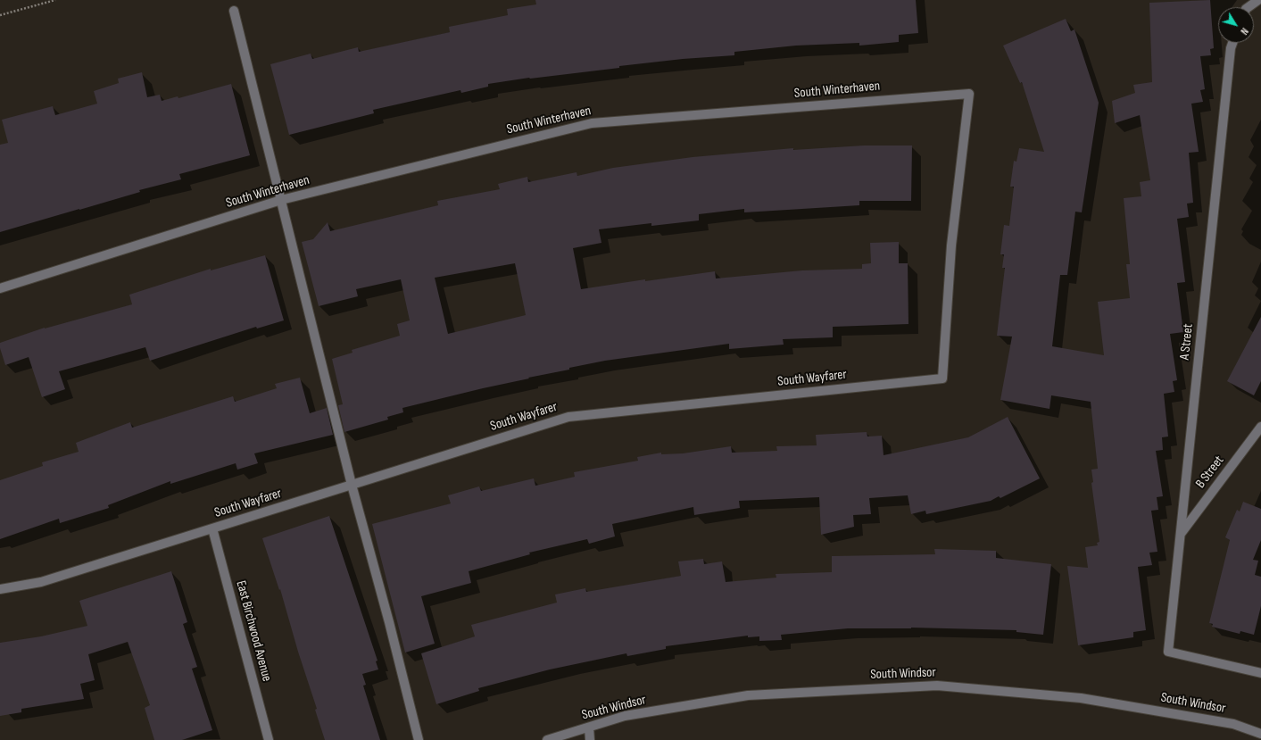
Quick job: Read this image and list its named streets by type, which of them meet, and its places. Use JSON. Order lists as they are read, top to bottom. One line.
{"streets":{"street":["South Winterhaven","A Street","South Wayfarer","B Street","East Birchwood Avenue","South Windsor"]},"crossings":[["South Winterhaven","South Wayfarer"],["A Street","B Street"],["South Wayfarer","East Birchwood Avenue"]],"north":"bottom right"}
